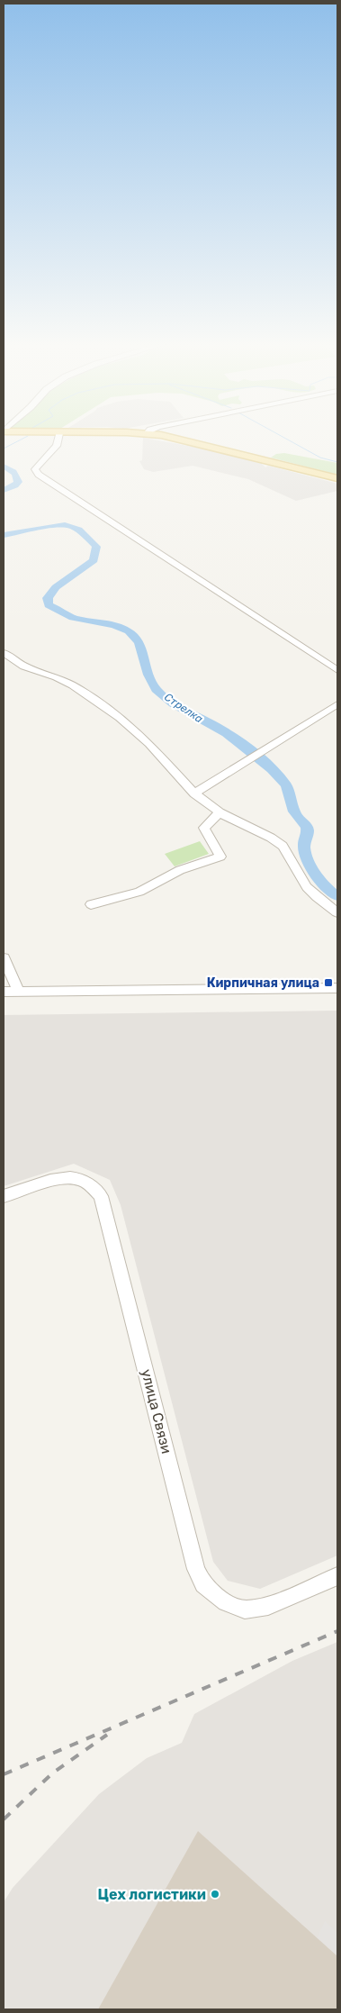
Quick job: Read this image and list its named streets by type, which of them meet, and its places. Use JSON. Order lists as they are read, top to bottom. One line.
{"streets":{"street":["улица Связи"]},"water":["Стрелка"],"places":{"transit":["Кирпичная улица"],"other":["Цех логистики"]}}
